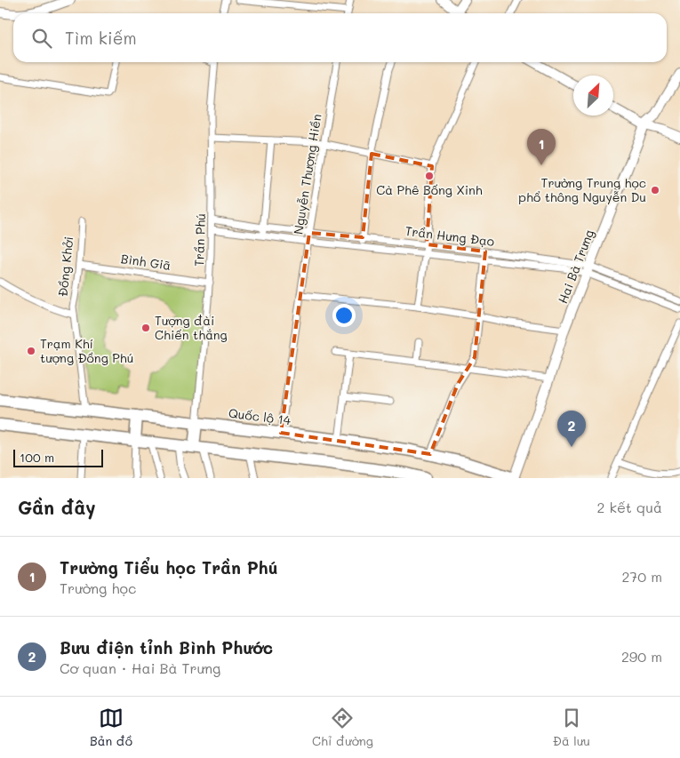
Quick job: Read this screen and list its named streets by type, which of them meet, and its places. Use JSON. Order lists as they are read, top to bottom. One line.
{"streets":{"highway":["Quốc lộ 14"],"street":["Nguyễn Thượng Hiền","Trần Hưng Đạo","Trần Phú","Bình Giã","Đồng Khởi","Hai Bà Trưng"]},"crossings":[["Nguyễn Thượng Hiền","Trần Hưng Đạo"],["Nguyễn Thượng Hiền","Quốc lộ 14"],["Trần Hưng Đạo","Trần Phú"],["Trần Hưng Đạo","Hai Bà Trưng"],["Trần Phú","Bình Giã"],["Trần Phú","Quốc lộ 14"],["Bình Giã","Đồng Khởi"],["Đồng Khởi","Quốc lộ 14"],["Hai Bà Trưng","Quốc lộ 14"]],"places":["Cà Phê Bống Xinh","Trường Trung học phổ thông Nguyễn Du","Tượng đài Chiến thắng","Trạm Khí tượng Đồng Phú"],"scale_bar":"100 m","north":"top right","page":{"search":"Tìm kiếm","pins":["1","2"],"scale":"100 m","heading":["Gần đây","2 kết quả"],"list":[{"mark":"1","name":"Trường Tiểu học Trần Phú","note":"Trường học","value":"270 m"},{"mark":"2","name":"Bưu điện tỉnh Bình Phước","note":"Cơ quan · Hai Bà Trưng","value":"290 m"}],"nav":["Bản đồ","Chỉ đường","Đã lưu"]}}
